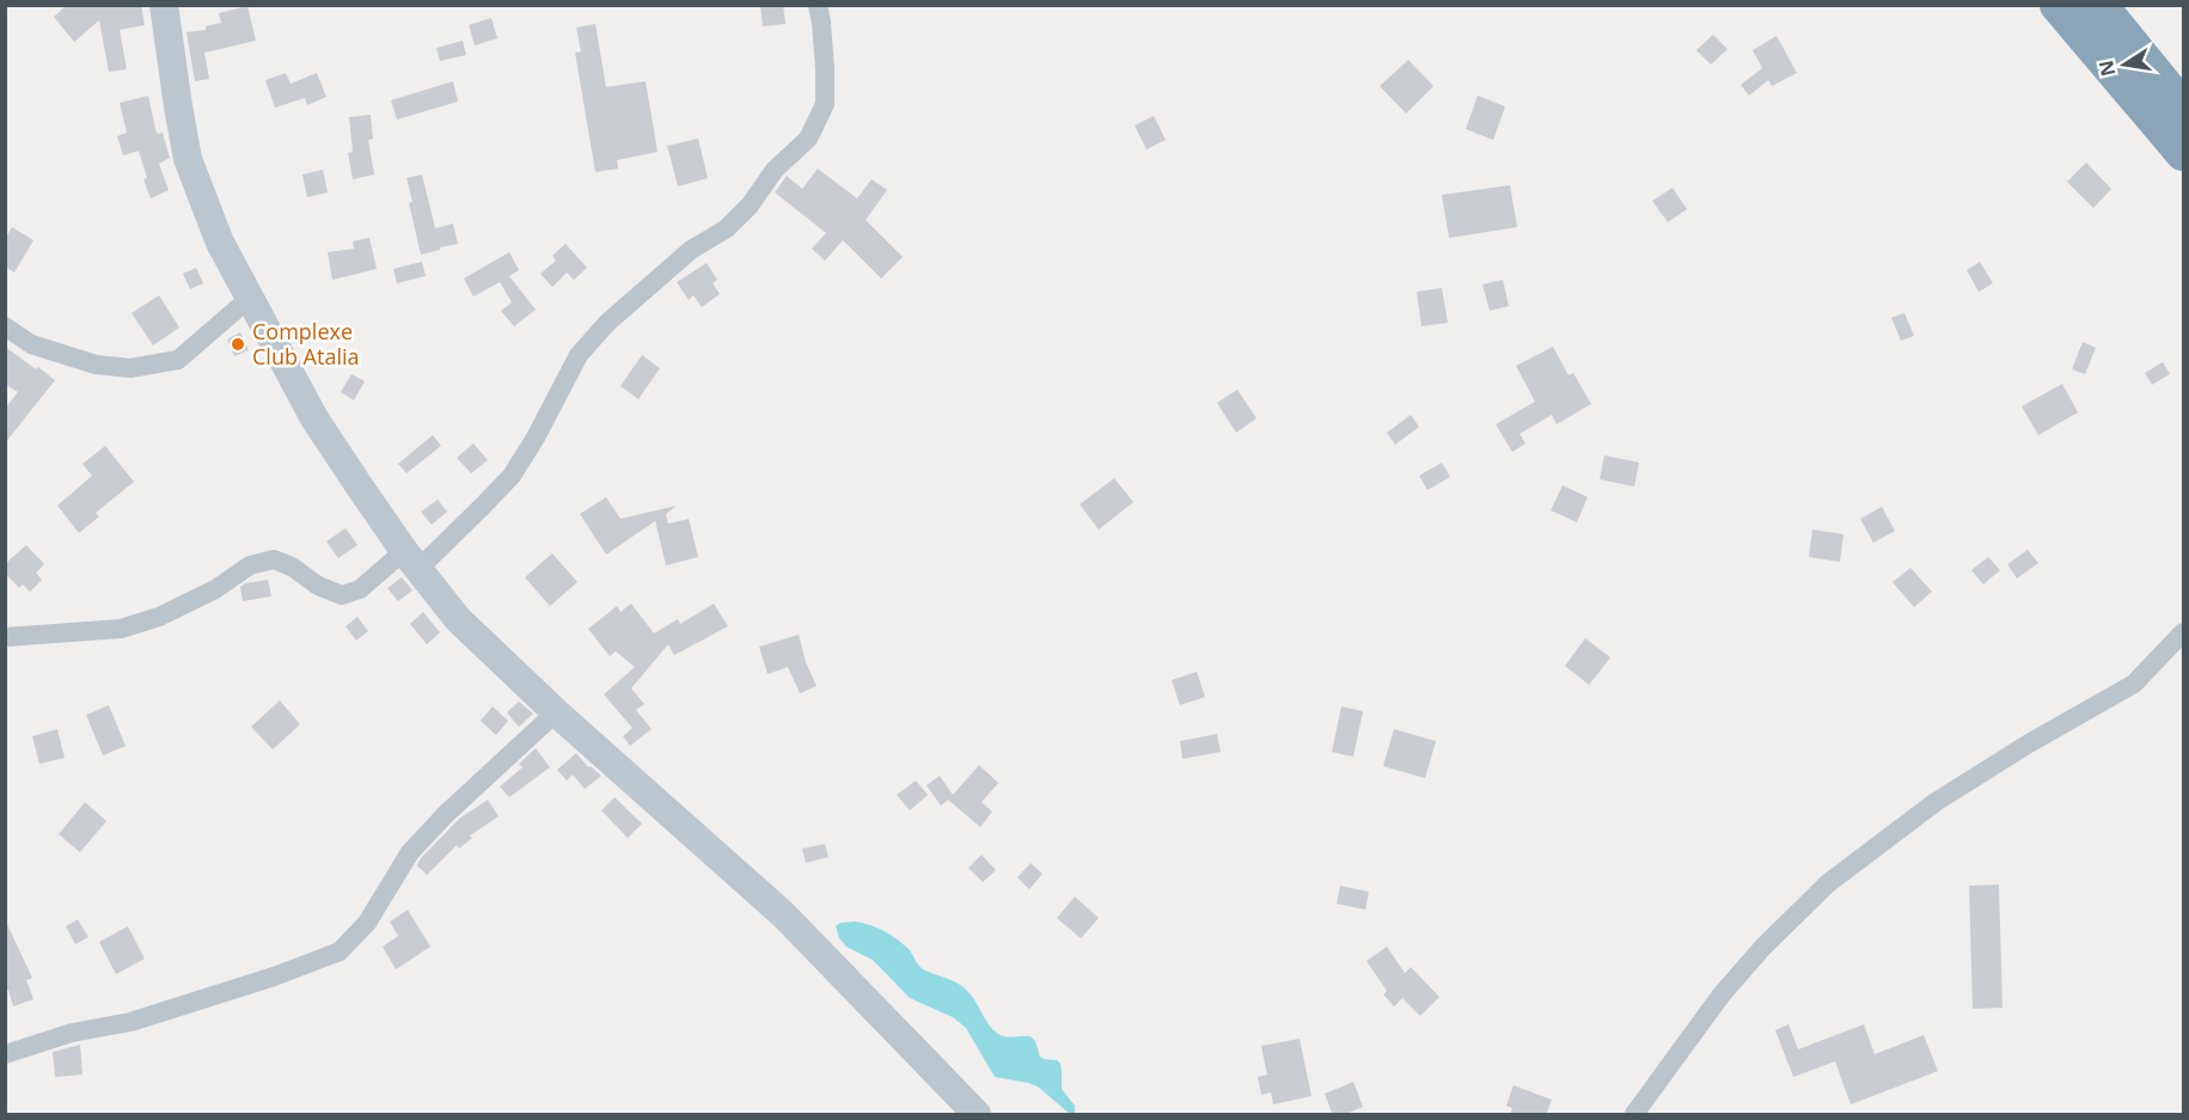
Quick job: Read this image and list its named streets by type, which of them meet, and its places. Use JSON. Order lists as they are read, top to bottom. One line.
{"places":["Complexe Club Atalia"],"north":"left"}
